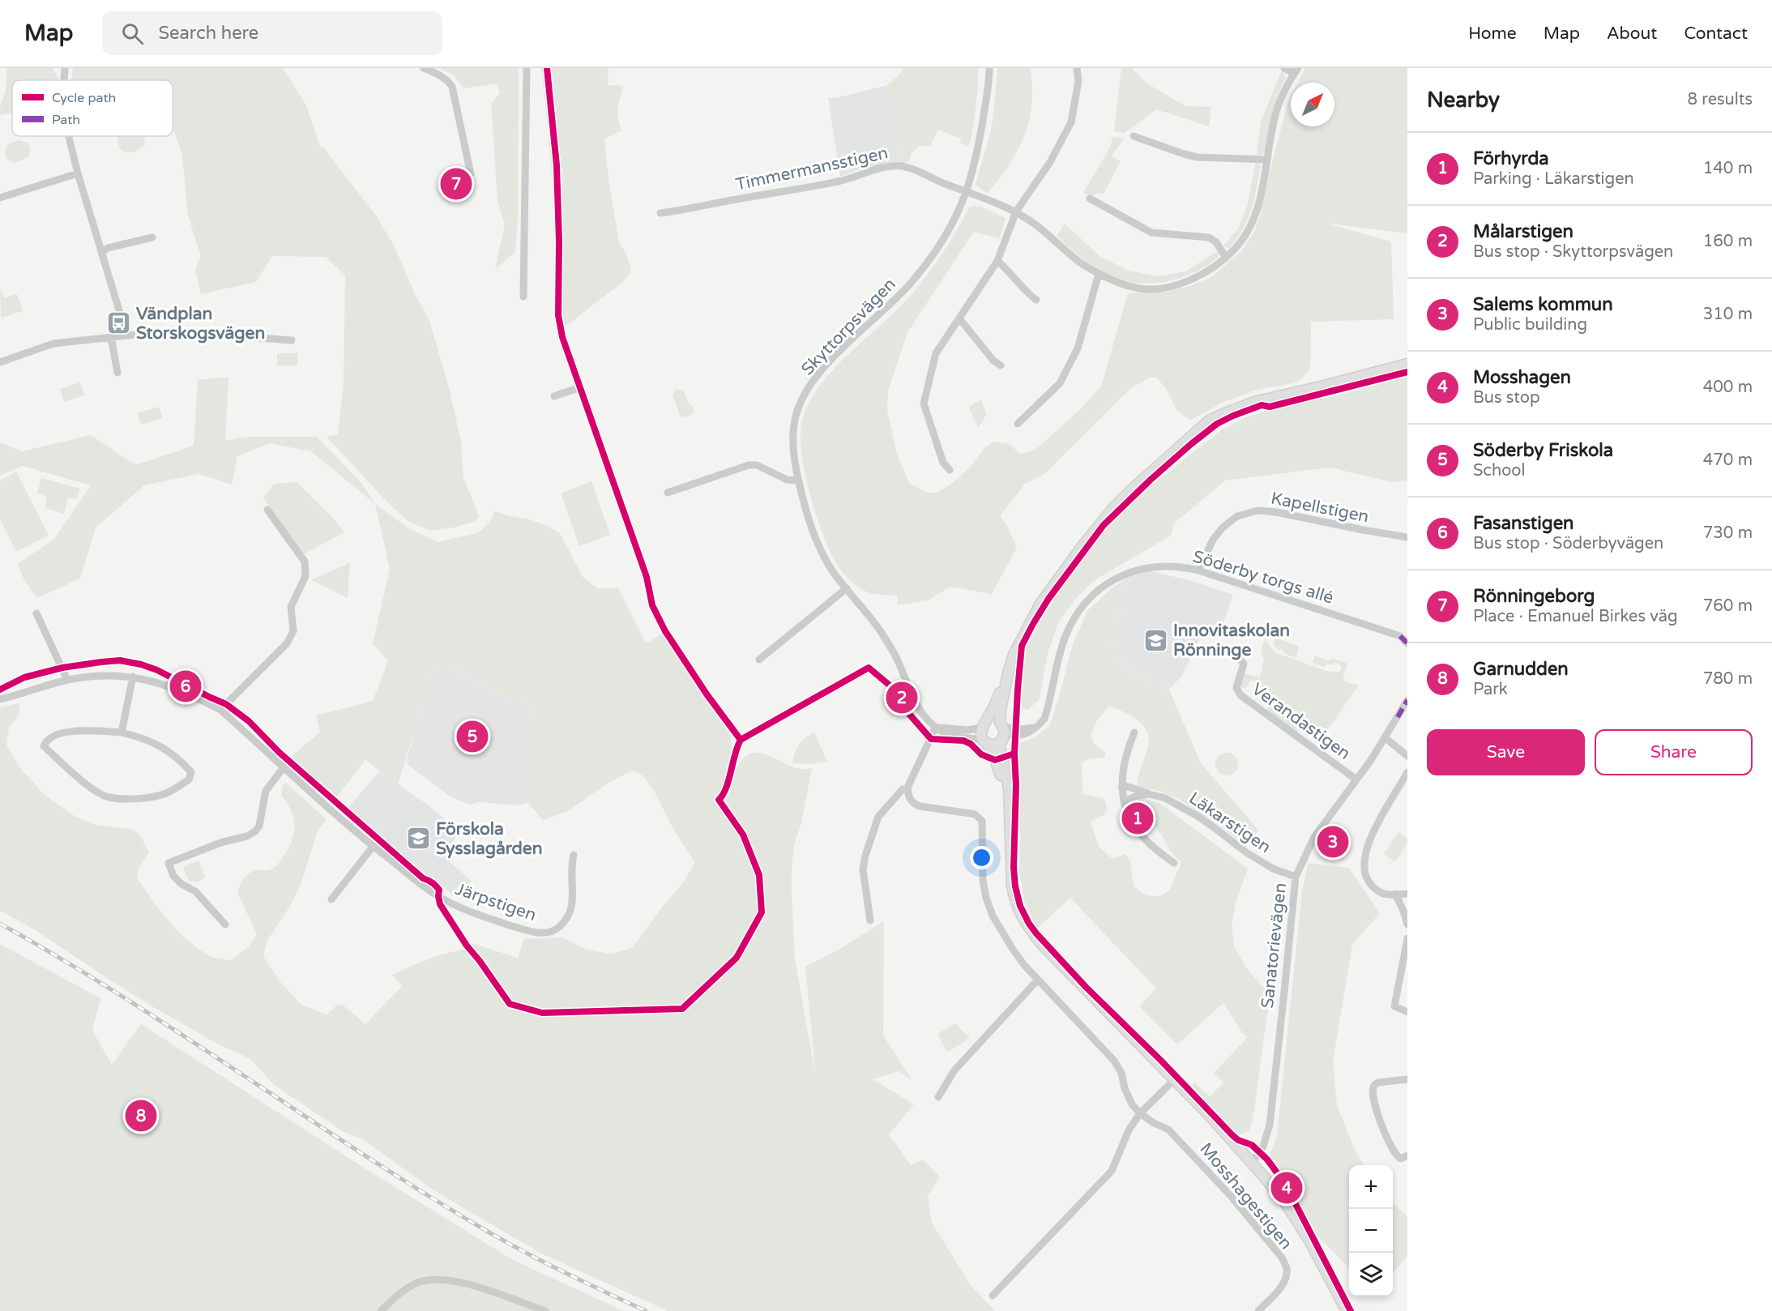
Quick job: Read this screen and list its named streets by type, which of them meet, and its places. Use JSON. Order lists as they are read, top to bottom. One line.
{"streets":{"street":["Timmermansstigen","Skyttorpsvägen","Kapellstigen","Söderby torgs allé","Verandastigen","Läkarstigen","Järpstigen","Sanatorievägen","Mosshagestigen"]},"crossings":[["Timmermansstigen","Skyttorpsvägen"],["Skyttorpsvägen","Söderby torgs allé"],["Kapellstigen","Söderby torgs allé"],["Verandastigen","Sanatorievägen"],["Läkarstigen","Sanatorievägen"]],"places":{"bus stop":["Vändplan Storskogsvägen"],"school or university":["Innovitaskolan Rönninge","Förskola Sysslagården"]},"legend":["Cycle path","Path"],"north":"top right","page":{"header":"Map","search":"Search here","nav":["Home","Map","About","Contact"],"heading":["Nearby","8 results"],"list":[{"mark":"1","name":"Förhyrda","note":"Parking · Läkarstigen","value":"140 m"},{"mark":"2","name":"Målarstigen","note":"Bus stop · Skyttorpsvägen","value":"160 m"},{"mark":"3","name":"Salems kommun","note":"Public building","value":"310 m"},{"mark":"4","name":"Mosshagen","note":"Bus stop","value":"400 m"},{"mark":"5","name":"Söderby Friskola","note":"School","value":"470 m"},{"mark":"6","name":"Fasanstigen","note":"Bus stop · Söderbyvägen","value":"730 m"},{"mark":"7","name":"Rönningeborg","note":"Place · Emanuel Birkes väg","value":"760 m"},{"mark":"8","name":"Garnudden","note":"Park","value":"780 m"}],"pins":["7","6","2","5","1","3","8","4"],"buttons":["Save","Share"],"map_buttons":["+","−"]}}
